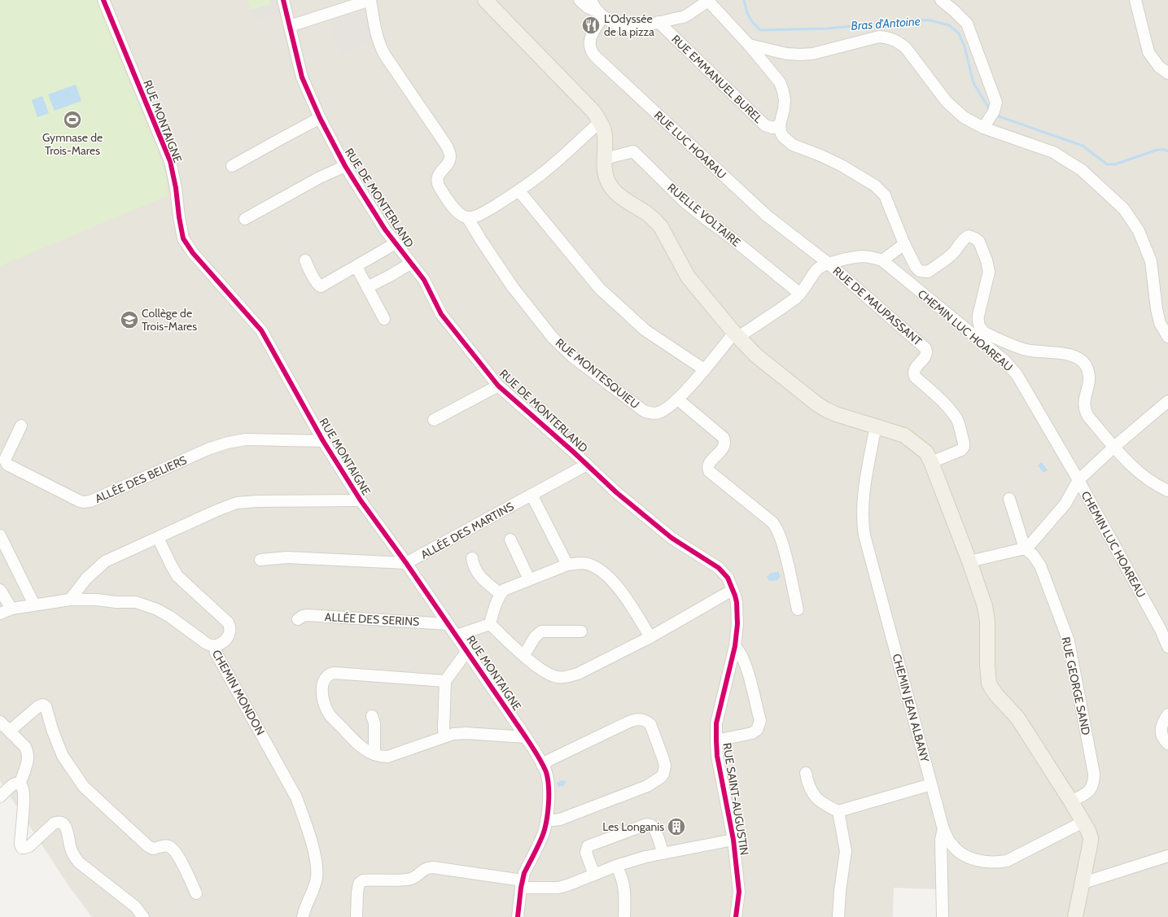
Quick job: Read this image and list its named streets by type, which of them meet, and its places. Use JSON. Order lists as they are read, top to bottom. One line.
{"streets":{"street":["RUE EMMANUEL BUREL","RUE MONTAIGNE","RUE LUC HOARAU","RUE DE MONTERLAND","RUELLE VOLTAIRE","RUE DE MAUPASSANT","CHEMIN LUC HOAREAU","RUE MONTESQUIEU","ALLÉE DES BELIERS","ALLÉE DES MARTINS","ALLÉE DES SERINS","RUE GEORGE SAND","CHEMIN MONDON","CHEMIN JEAN ALBANY","RUE SAINT-AUGUSTIN"]},"crossings":[["RUE MONTAIGNE","ALLÉE DES BELIERS"],["RUE MONTAIGNE","ALLÉE DES MARTINS"],["RUE MONTAIGNE","ALLÉE DES SERINS"],["RUE LUC HOARAU","RUE DE MAUPASSANT"],["RUE LUC HOARAU","CHEMIN LUC HOAREAU"],["RUE DE MONTERLAND","ALLÉE DES MARTINS"],["RUE DE MONTERLAND","RUE SAINT-AUGUSTIN"],["RUELLE VOLTAIRE","CHEMIN LUC HOAREAU"],["RUE DE MAUPASSANT","CHEMIN LUC HOAREAU"],["CHEMIN LUC HOAREAU","RUE MONTESQUIEU"]],"water":["Bras d'Antoine"],"places":{"restaurant":["L'Odyssée de la pizza"],"sports":["Gymnase de Trois-Mares"],"school or university":["Collège de Trois-Mares"],"building":["Les Longanis"]}}
